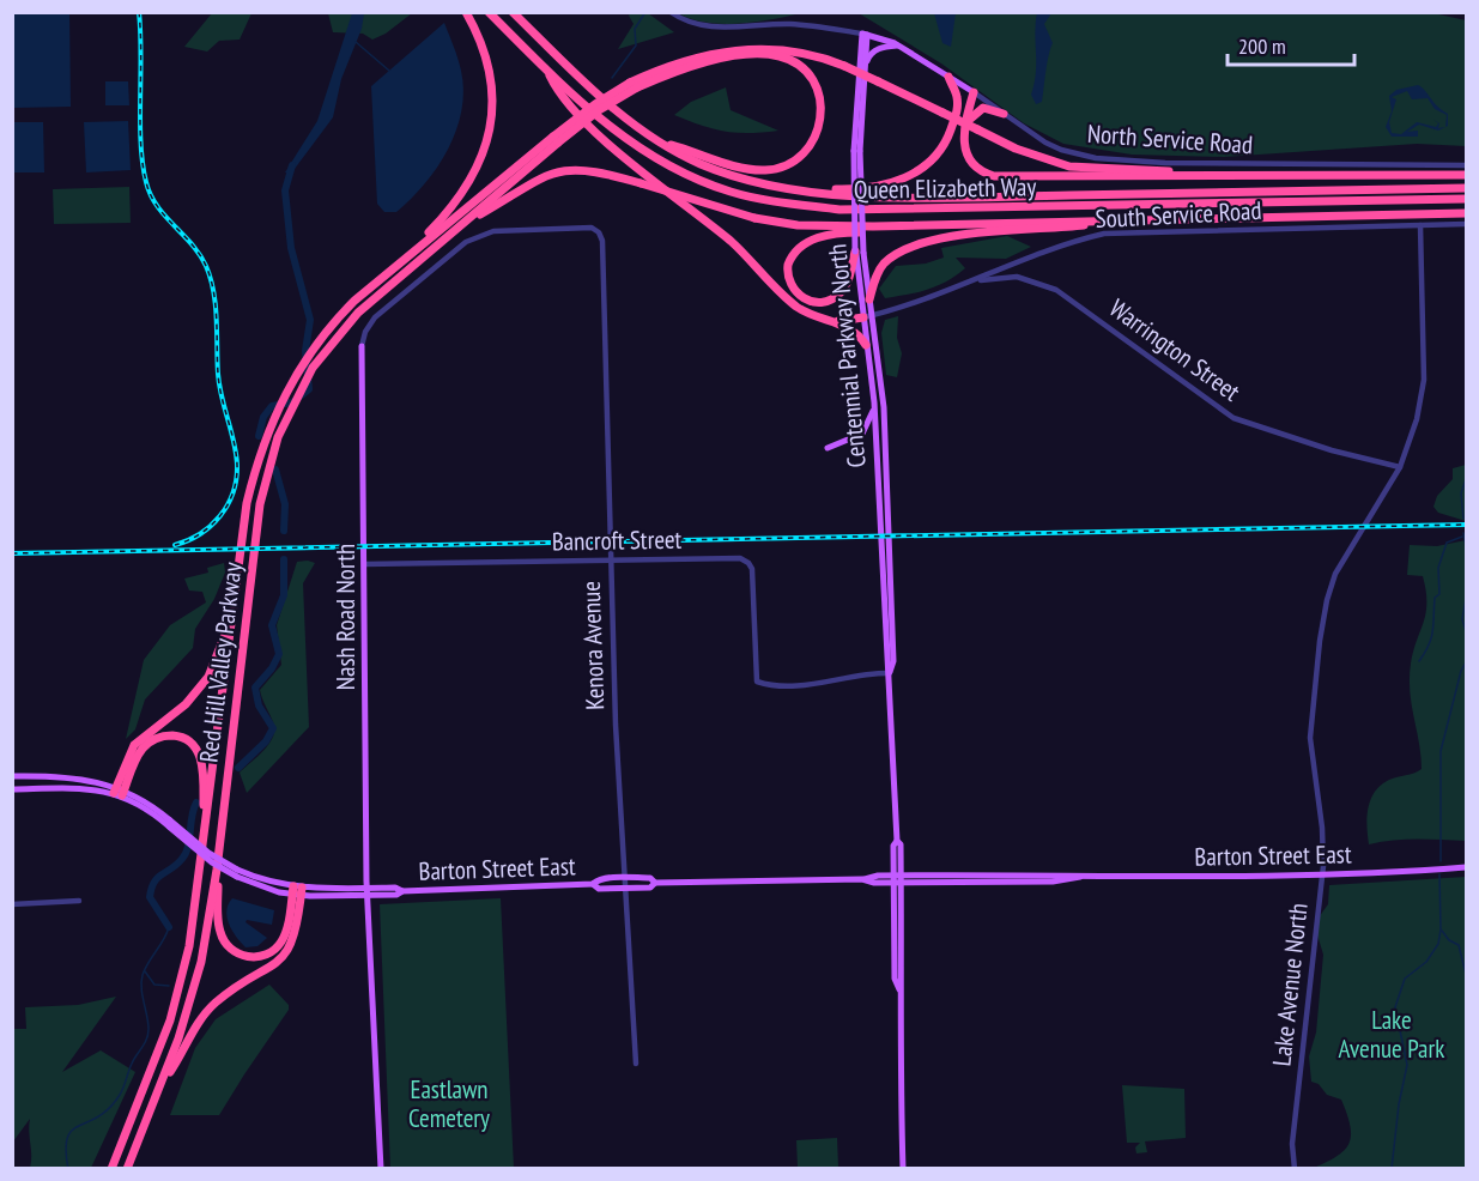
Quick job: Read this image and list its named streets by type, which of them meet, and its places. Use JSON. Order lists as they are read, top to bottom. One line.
{"streets":{"highway":["Queen Elizabeth Way","Red Hill Valley Parkway"],"main road":["North Service Road","Centennial Parkway North","Nash Road North","Barton Street East"],"street":["South Service Road","Warrington Street","Bancroft Street","Kenora Avenue","Lake Avenue North"]},"crossings":[["North Service Road","Centennial Parkway North"],["South Service Road","Warrington Street"],["South Service Road","Centennial Parkway North"],["South Service Road","Lake Avenue North"],["Warrington Street","Lake Avenue North"],["Centennial Parkway North","Bancroft Street"],["Centennial Parkway North","Barton Street East"],["Bancroft Street","Nash Road North"],["Bancroft Street","Kenora Avenue"],["Nash Road North","Kenora Avenue"],["Nash Road North","Barton Street East"],["Kenora Avenue","Barton Street East"],["Barton Street East","Lake Avenue North"]],"parks":["Lake Avenue Park","Eastlawn Cemetery"],"scale_bar":"200 m"}
